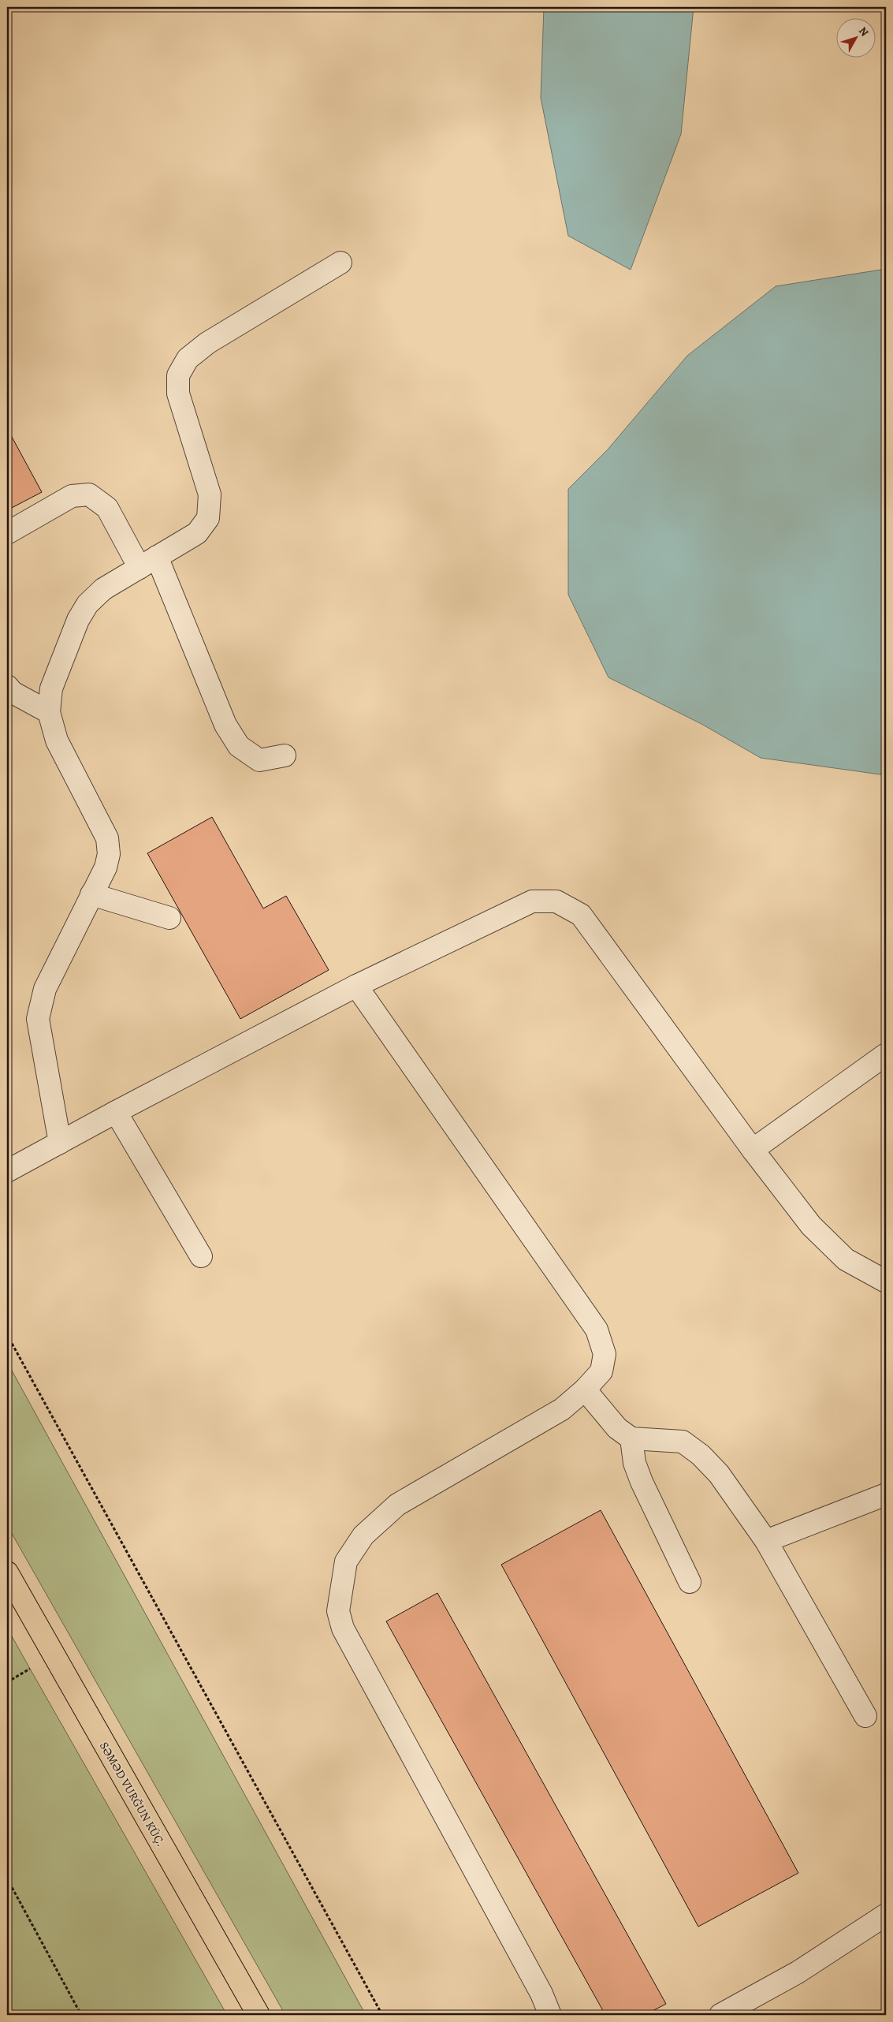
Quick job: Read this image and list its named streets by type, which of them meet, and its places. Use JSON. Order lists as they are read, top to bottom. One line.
{"streets":{"main road":["SƏMƏD VURĞUN KÜÇ."]},"north":"top right"}
